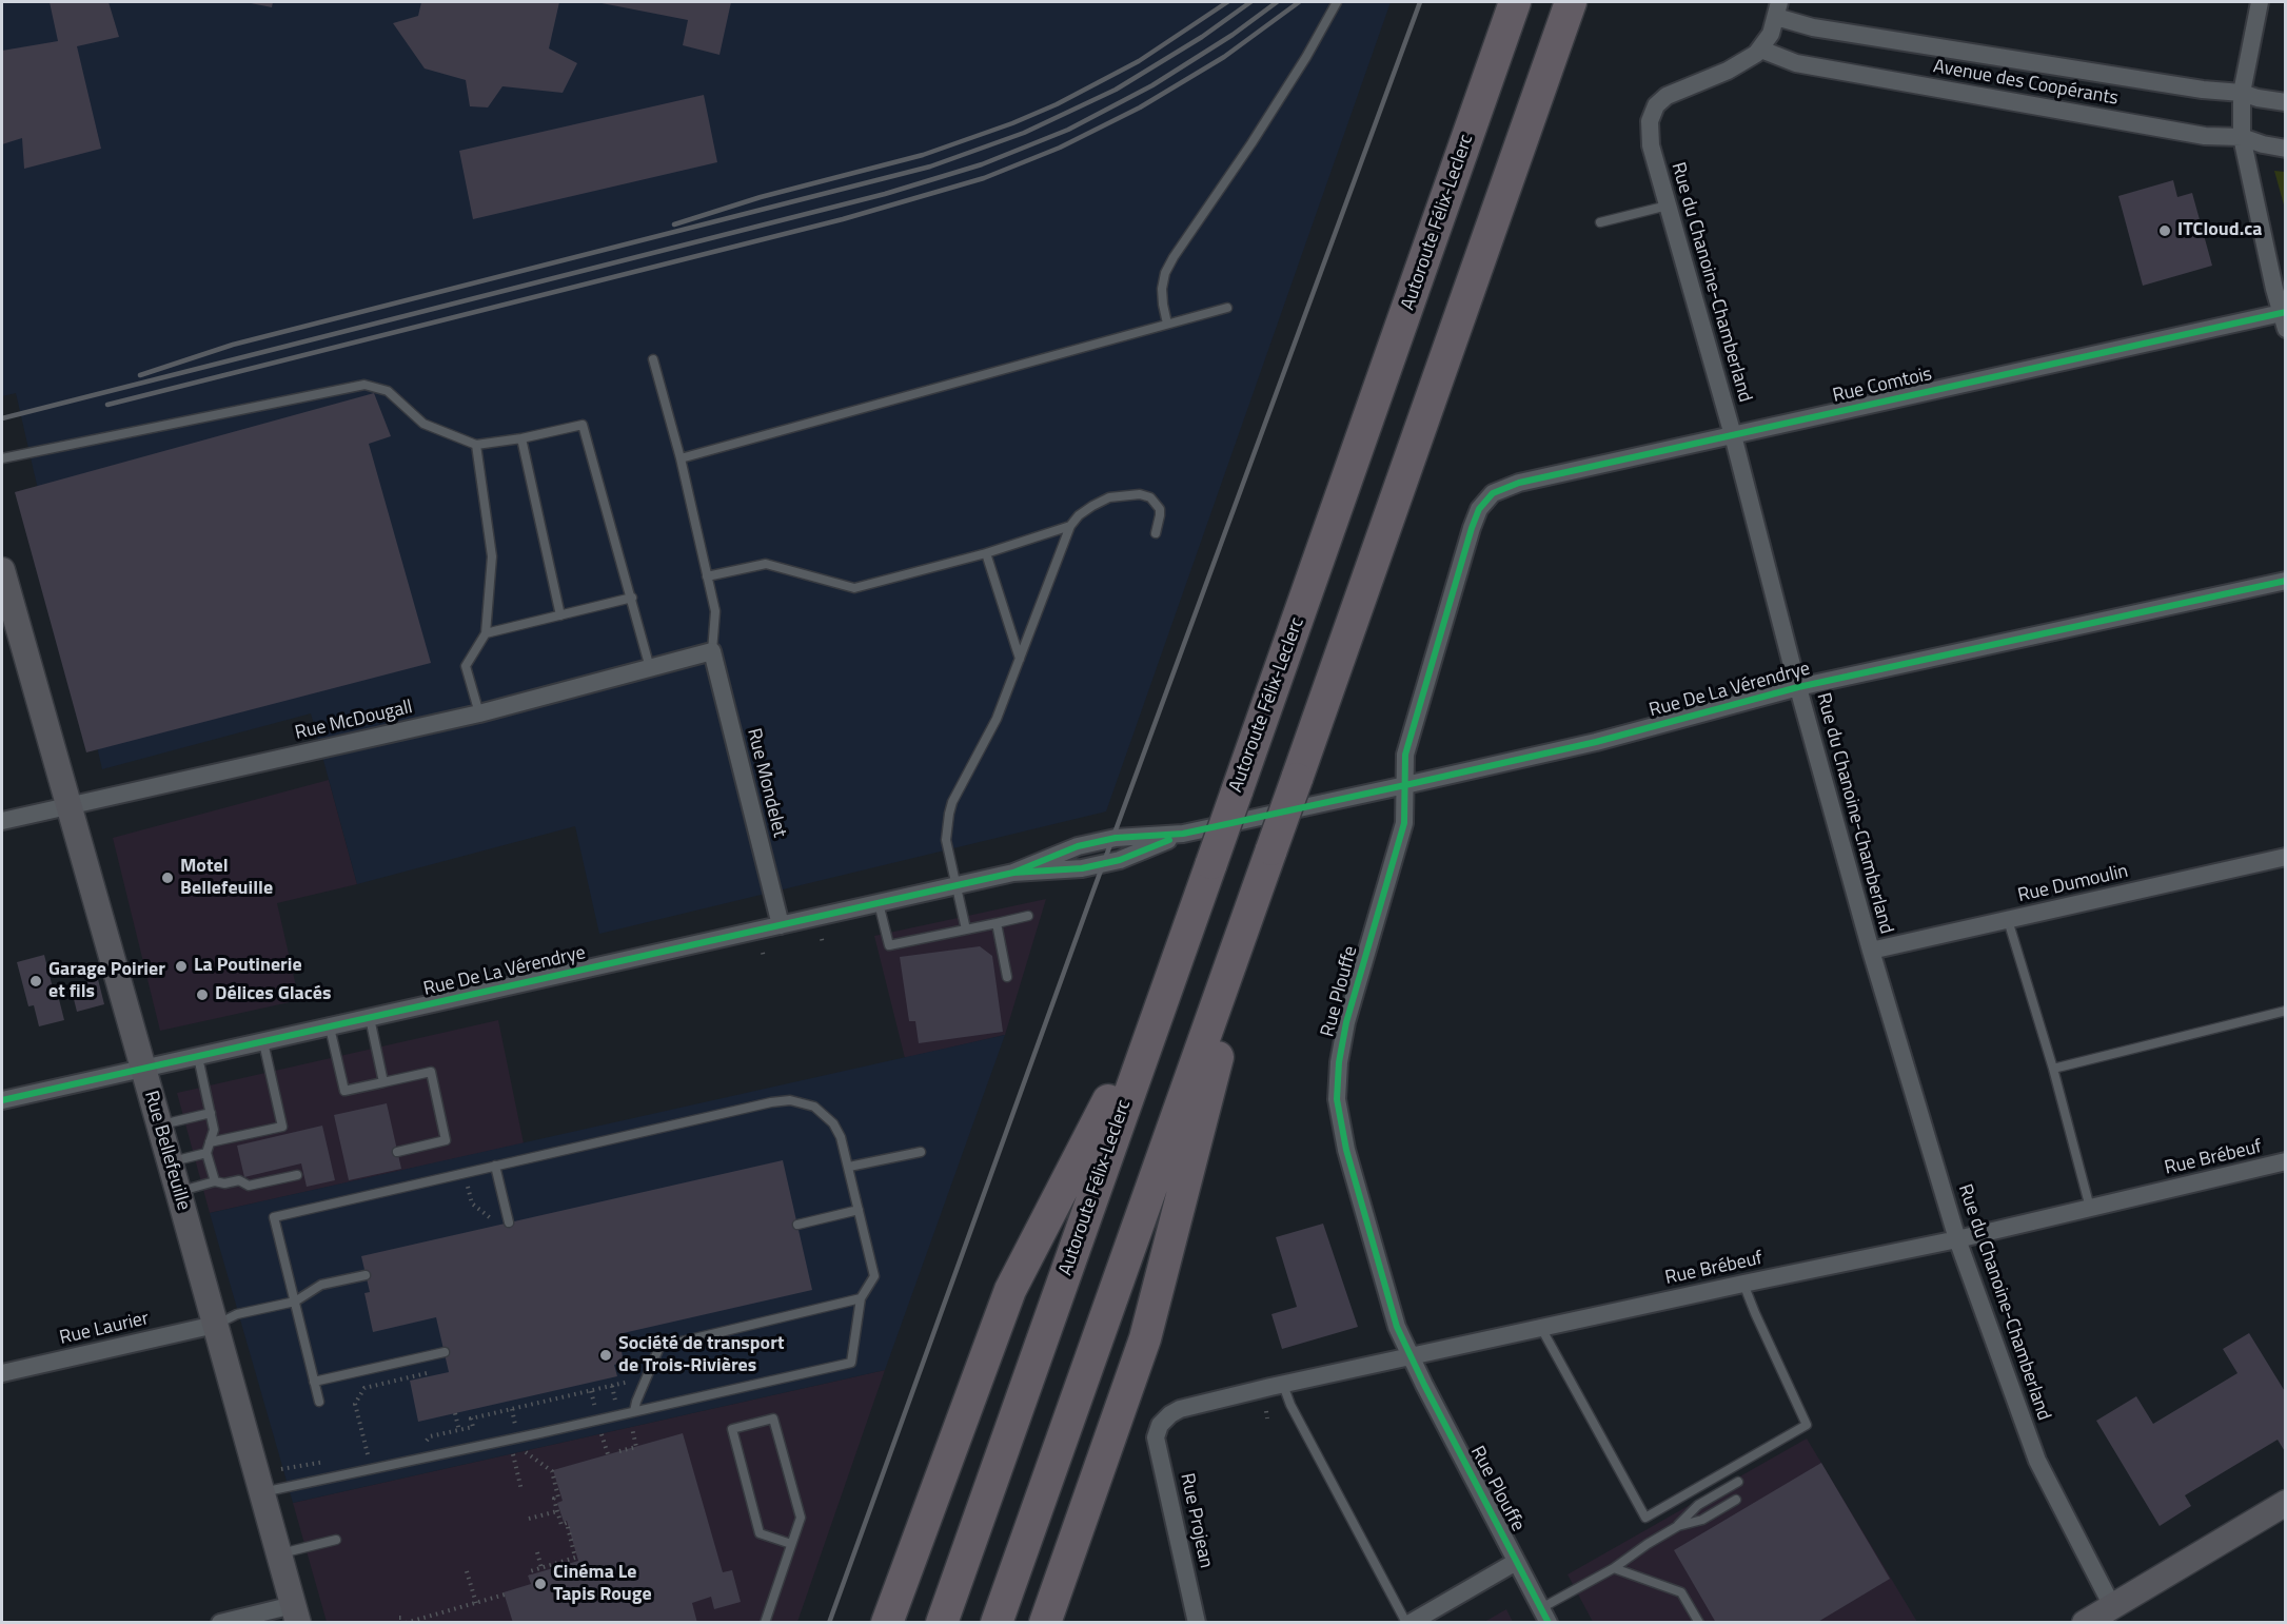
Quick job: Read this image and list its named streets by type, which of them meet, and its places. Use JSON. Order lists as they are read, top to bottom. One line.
{"streets":{"highway":["Autoroute Félix-Leclerc"],"main road":["Rue Bellefeuille"],"street":["Avenue des Coopérants","Rue du Chanoine-Chamberland","Rue Comtois","Rue De La Vérendrye","Rue McDougall","Rue Mondelet","Rue Dumoulin","Rue Plouffe","Rue Brébeuf","Rue Laurier","Rue Projean"]},"crossings":[["Avenue des Coopérants","Rue du Chanoine-Chamberland"],["Rue du Chanoine-Chamberland","Rue Comtois"],["Rue du Chanoine-Chamberland","Rue De La Vérendrye"],["Rue du Chanoine-Chamberland","Rue Dumoulin"],["Rue du Chanoine-Chamberland","Rue Brébeuf"],["Rue Comtois","Rue Plouffe"],["Rue De La Vérendrye","Rue Mondelet"],["Rue De La Vérendrye","Rue Plouffe"],["Rue De La Vérendrye","Rue Bellefeuille"],["Rue McDougall","Rue Mondelet"],["Rue McDougall","Rue Bellefeuille"],["Rue Plouffe","Rue Brébeuf"],["Rue Bellefeuille","Rue Laurier"],["Rue Brébeuf","Rue Projean"]],"places":["ITCloud.ca","Motel Bellefeuille","La Poutinerie","Garage Poirier et fils","Délices Glacés","Société de transport de Trois-Rivières","Cinéma Le Tapis Rouge"]}
